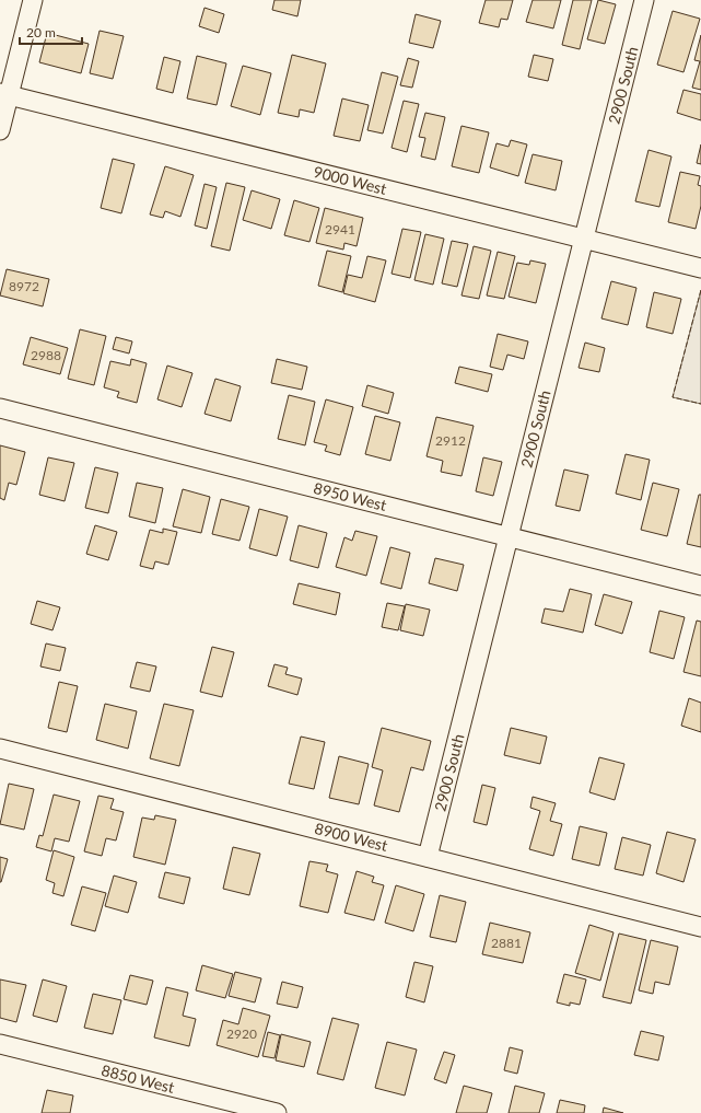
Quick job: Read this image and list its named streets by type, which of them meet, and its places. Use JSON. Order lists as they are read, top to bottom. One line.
{"streets":{"street":["2900 South","9000 West","8950 West","8900 West","8850 West"]},"crossings":[["2900 South","9000 West"],["2900 South","8950 West"],["2900 South","8900 West"]],"house_numbers":["2941","8972","2988","2912","2881","2920"],"scale_bar":"20 m"}
